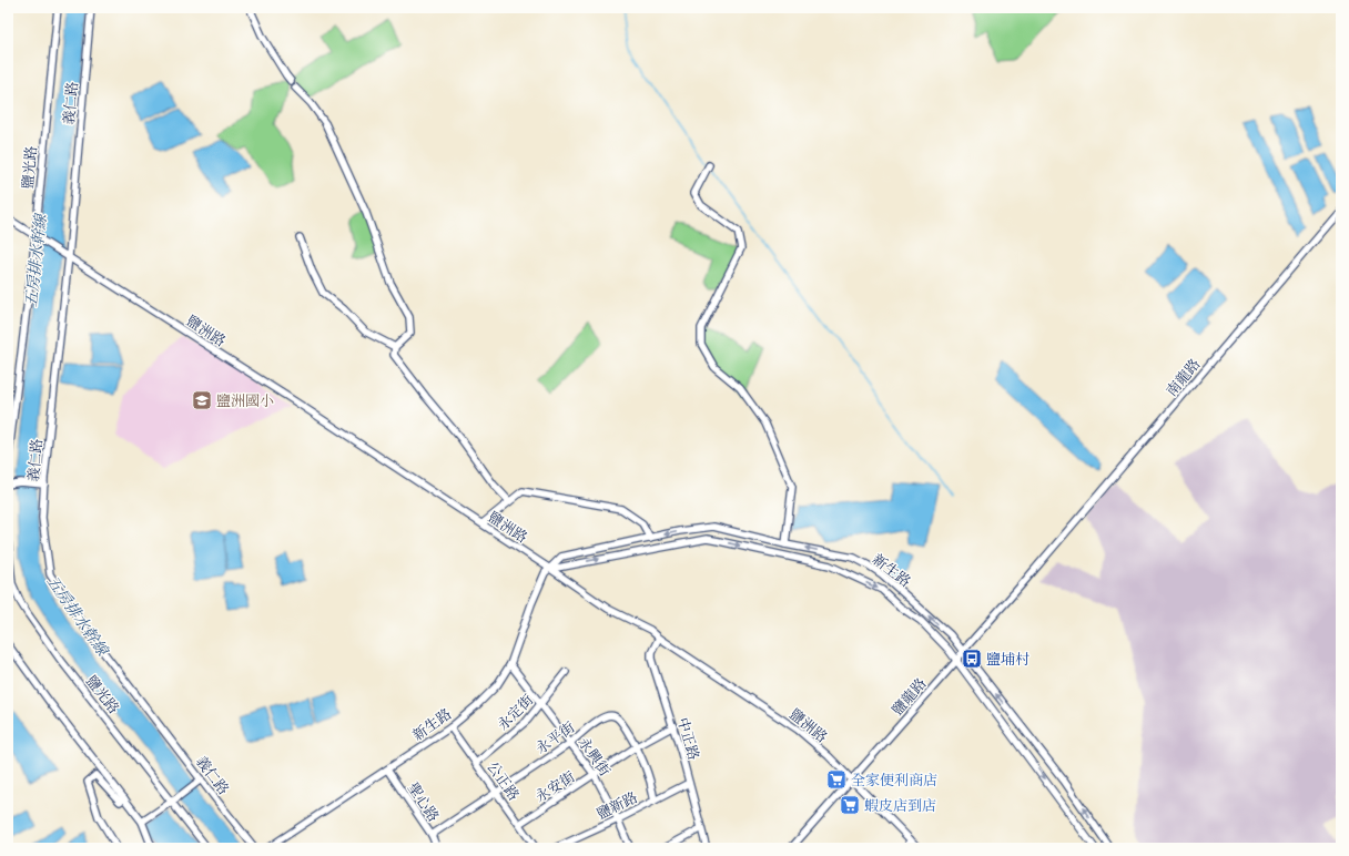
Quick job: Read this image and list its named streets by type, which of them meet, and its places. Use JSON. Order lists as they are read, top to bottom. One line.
{"streets":{"street":["義仁路","鹽光路","鹽洲路","南龍路","新生路","鹽龍路","永定街","永平街","中正路","永興街","公正路","永安街","聖心路","鹽新路"]},"crossings":[["義仁路","鹽洲路"],["鹽光路","鹽洲路"],["鹽洲路","新生路"],["鹽洲路","鹽龍路"],["鹽洲路","中正路"],["南龍路","鹽龍路"],["新生路","鹽龍路"],["新生路","永興街"],["新生路","公正路"],["新生路","聖心路"],["永定街","永興街"],["永定街","公正路"],["永平街","永興街"],["永平街","公正路"],["永平街","永安街"],["永平街","聖心路"],["永平街","鹽新路"],["中正路","永安街"],["中正路","鹽新路"],["永興街","永安街"],["永興街","鹽新路"],["公正路","永安街"]],"water":["五房排水幹線"],"places":{"school or university":["鹽洲國小"],"bus stop":["鹽埔村"],"supermarket":["全家便利商店","蝦皮店到店"]}}
